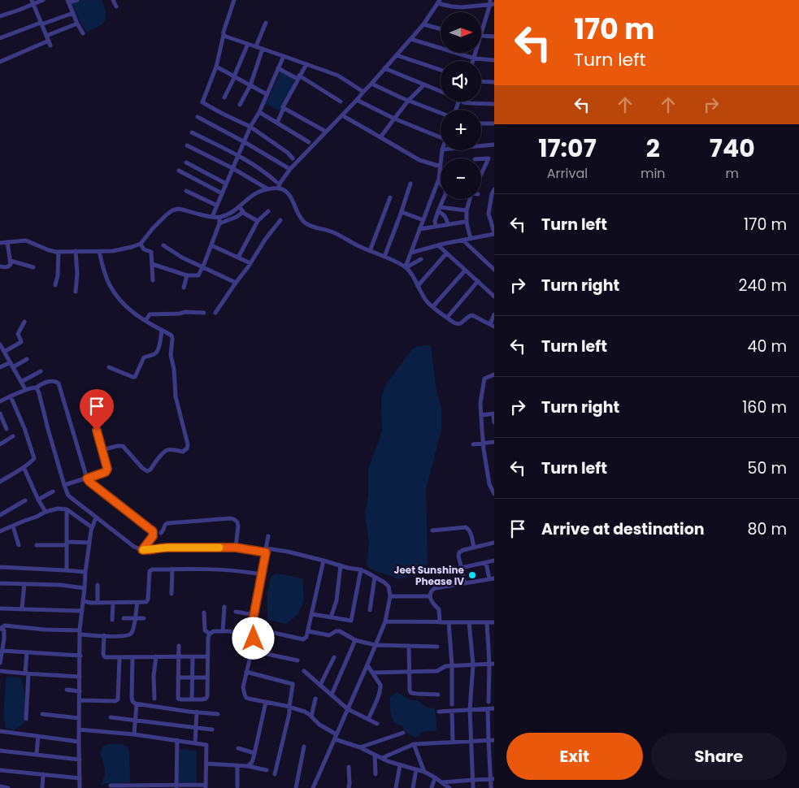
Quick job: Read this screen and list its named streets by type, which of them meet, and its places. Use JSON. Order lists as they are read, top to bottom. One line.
{"places":["Jeet Sunshine Phease IV"],"north":"right","page":{"turn":["170 m","Turn left"],"map_buttons":["+","−"],"eta":["17:07","Arrival","2","min","740","m"],"list":[{"name":"Turn left","value":"170 m"},{"name":"Turn right","value":"240 m"},{"name":"Turn left","value":"40 m"},{"name":"Turn right","value":"160 m"},{"name":"Turn left","value":"50 m"},{"name":"Arrive at destination","value":"80 m"}],"buttons":["Exit","Share"]}}
